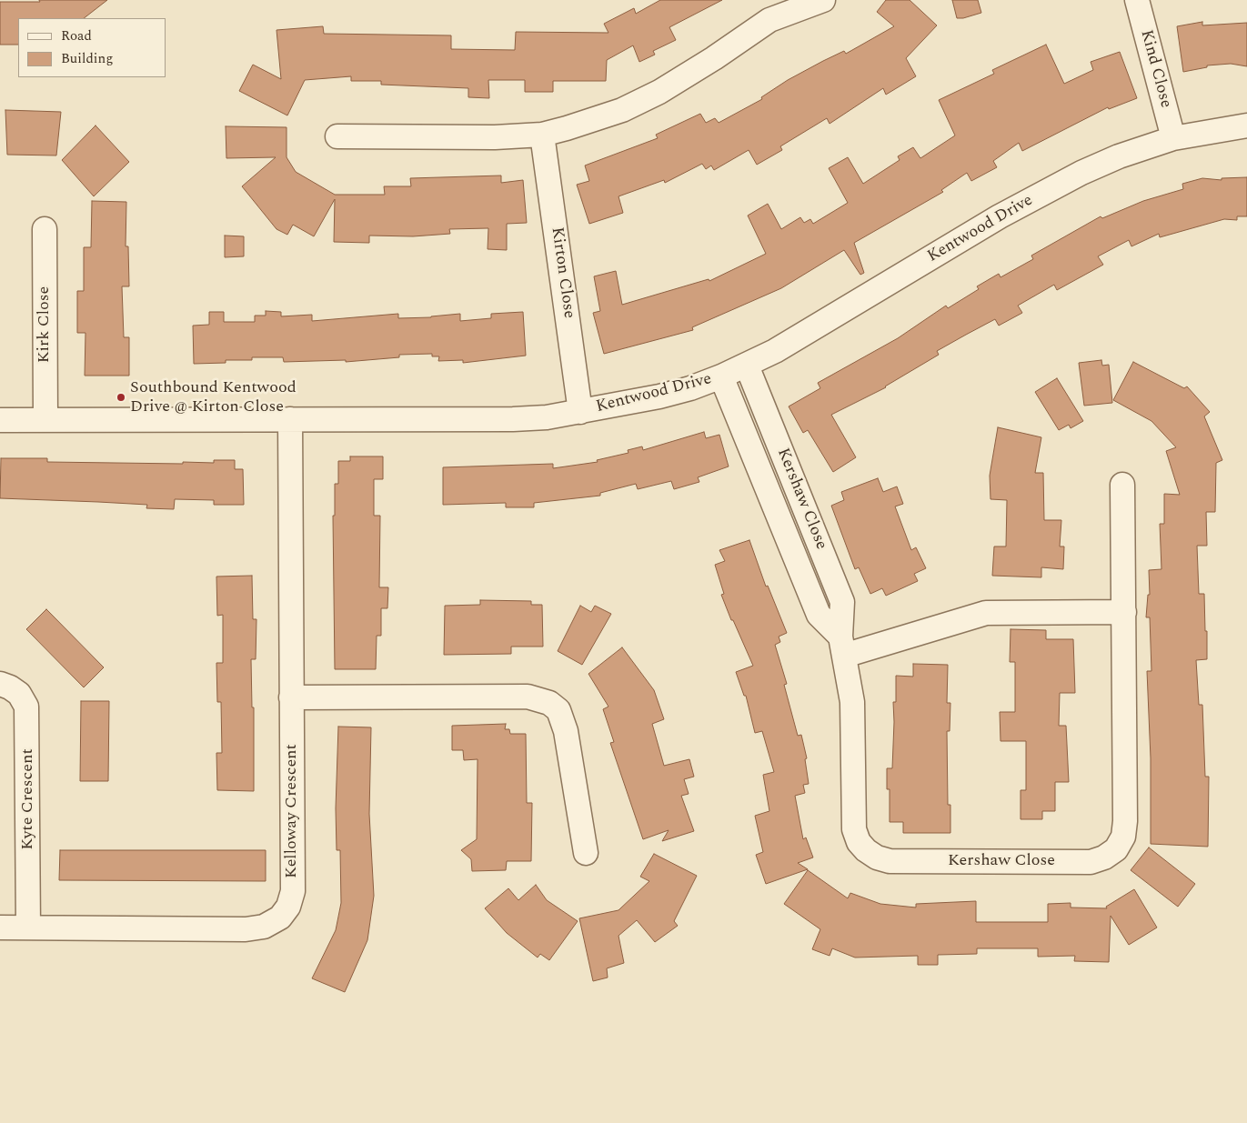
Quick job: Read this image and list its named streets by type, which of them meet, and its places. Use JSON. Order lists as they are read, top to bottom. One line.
{"streets":{"street":["Kind Close","Kentwood Drive","Kirton Close","Kirk Close","Kershaw Close","Kyte Crescent","Kelloway Crescent"]},"crossings":[["Kind Close","Kentwood Drive"],["Kentwood Drive","Kirton Close"],["Kentwood Drive","Kirk Close"],["Kentwood Drive","Kershaw Close"],["Kentwood Drive","Kelloway Crescent"],["Kyte Crescent","Kelloway Crescent"]],"places":["Southbound Kentwood Drive @ Kirton Close"],"legend":["Road","Building"]}
